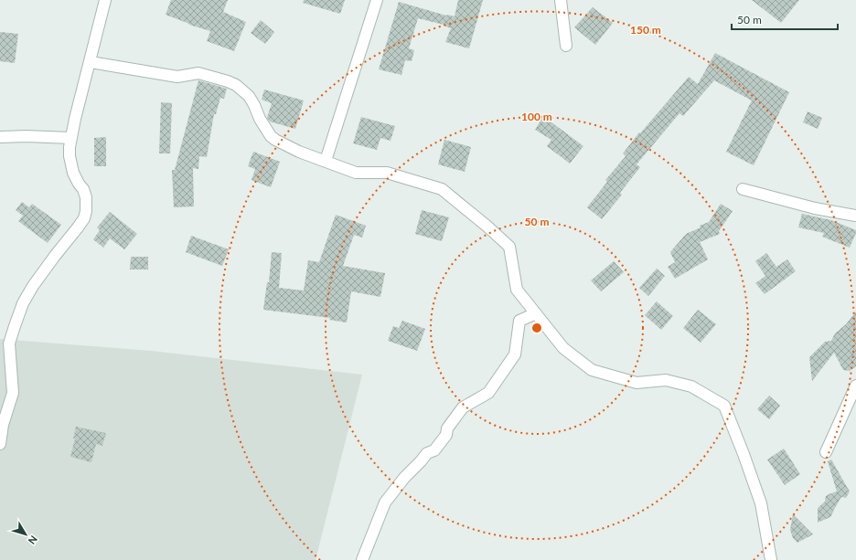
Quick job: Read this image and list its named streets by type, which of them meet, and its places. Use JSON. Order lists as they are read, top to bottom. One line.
{"scale_bar":"50 m","north":"bottom right","rings":["150 m","100 m","50 m"]}
